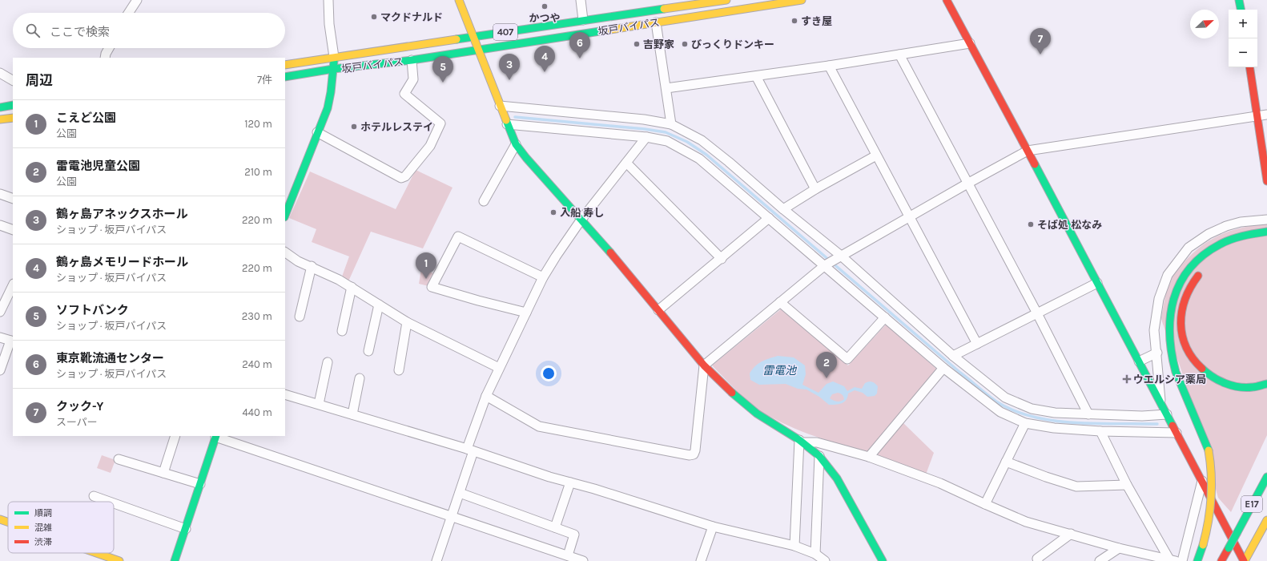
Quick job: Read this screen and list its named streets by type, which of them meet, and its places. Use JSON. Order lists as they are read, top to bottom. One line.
{"streets":{"main road":["坂戸バイパス","407","E17"]},"water":["雷電池"],"places":{"other":["かつや","マクドナルド","すき屋","吉野家","びっくりドンキー","ホテルレステイ","入船 寿し","そば処 松なみ"],"health":["ウエルシア薬局"]},"legend":["順調","混雑","渋滞"],"north":"top right","page":{"map_buttons":["+","−"],"search":"ここで検索","pins":["7","6","4","3","5","1","2"],"heading":["周辺","7件"],"list":[{"mark":"1","name":"こえど公園","note":"公園","value":"120 m"},{"mark":"2","name":"雷電池児童公園","note":"公園","value":"210 m"},{"mark":"3","name":"鶴ヶ島アネックスホール","note":"ショップ · 坂戸バイパス","value":"220 m"},{"mark":"4","name":"鶴ヶ島メモリードホール","note":"ショップ · 坂戸バイパス","value":"220 m"},{"mark":"5","name":"ソフトバンク","note":"ショップ · 坂戸バイパス","value":"230 m"},{"mark":"6","name":"東京靴流通センター","note":"ショップ · 坂戸バイパス","value":"240 m"},{"mark":"7","name":"クック-Y","note":"スーパー","value":"440 m"}]}}
